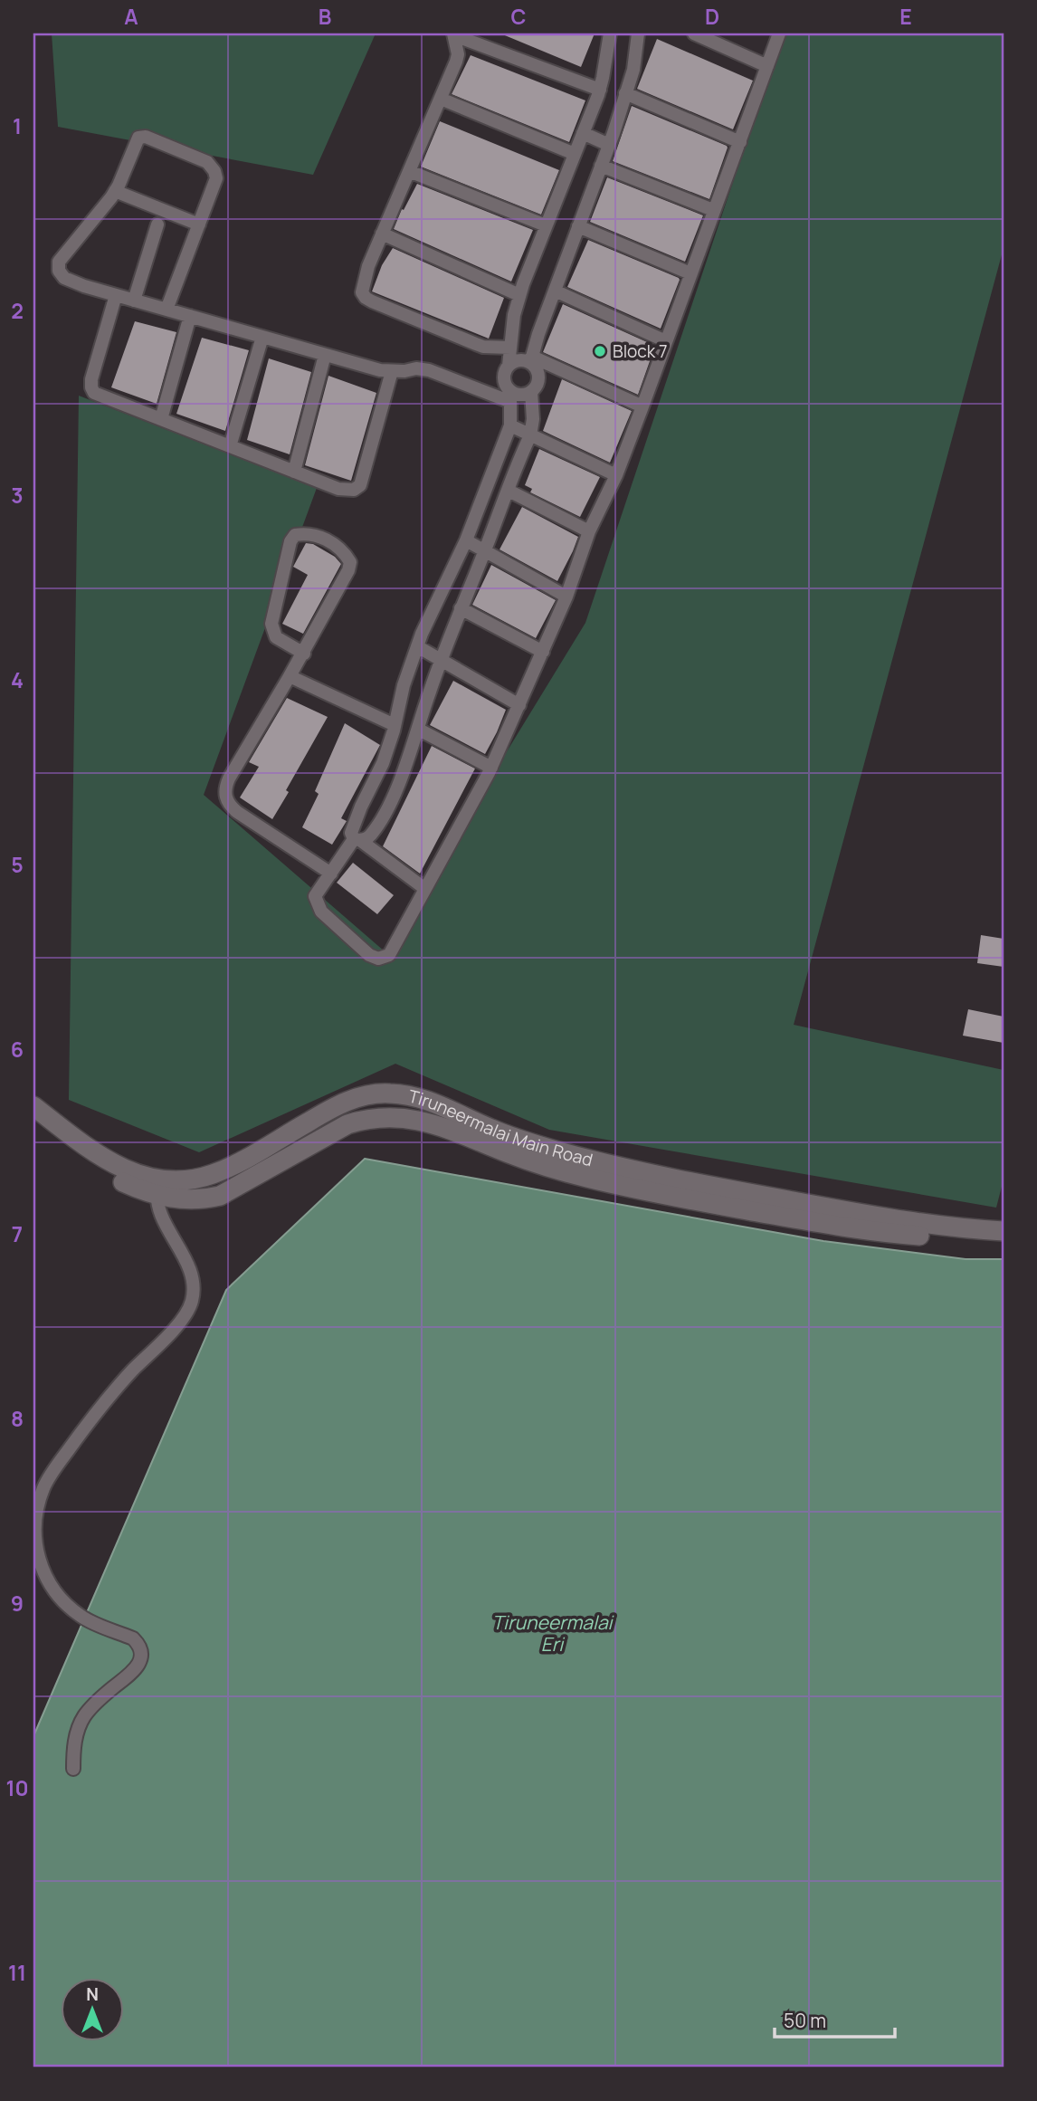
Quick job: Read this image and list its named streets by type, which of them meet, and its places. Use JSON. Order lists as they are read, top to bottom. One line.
{"streets":{"main road":["Tiruneermalai Main Road"]},"water":["Tiruneermalai Eri"],"places":["Block 7"],"scale_bar":"50 m","north":"top","grid":{"columns":["A","B","C","D","E"],"rows":["1","2","3","4","5","6","7","8","9","10","11"]}}
